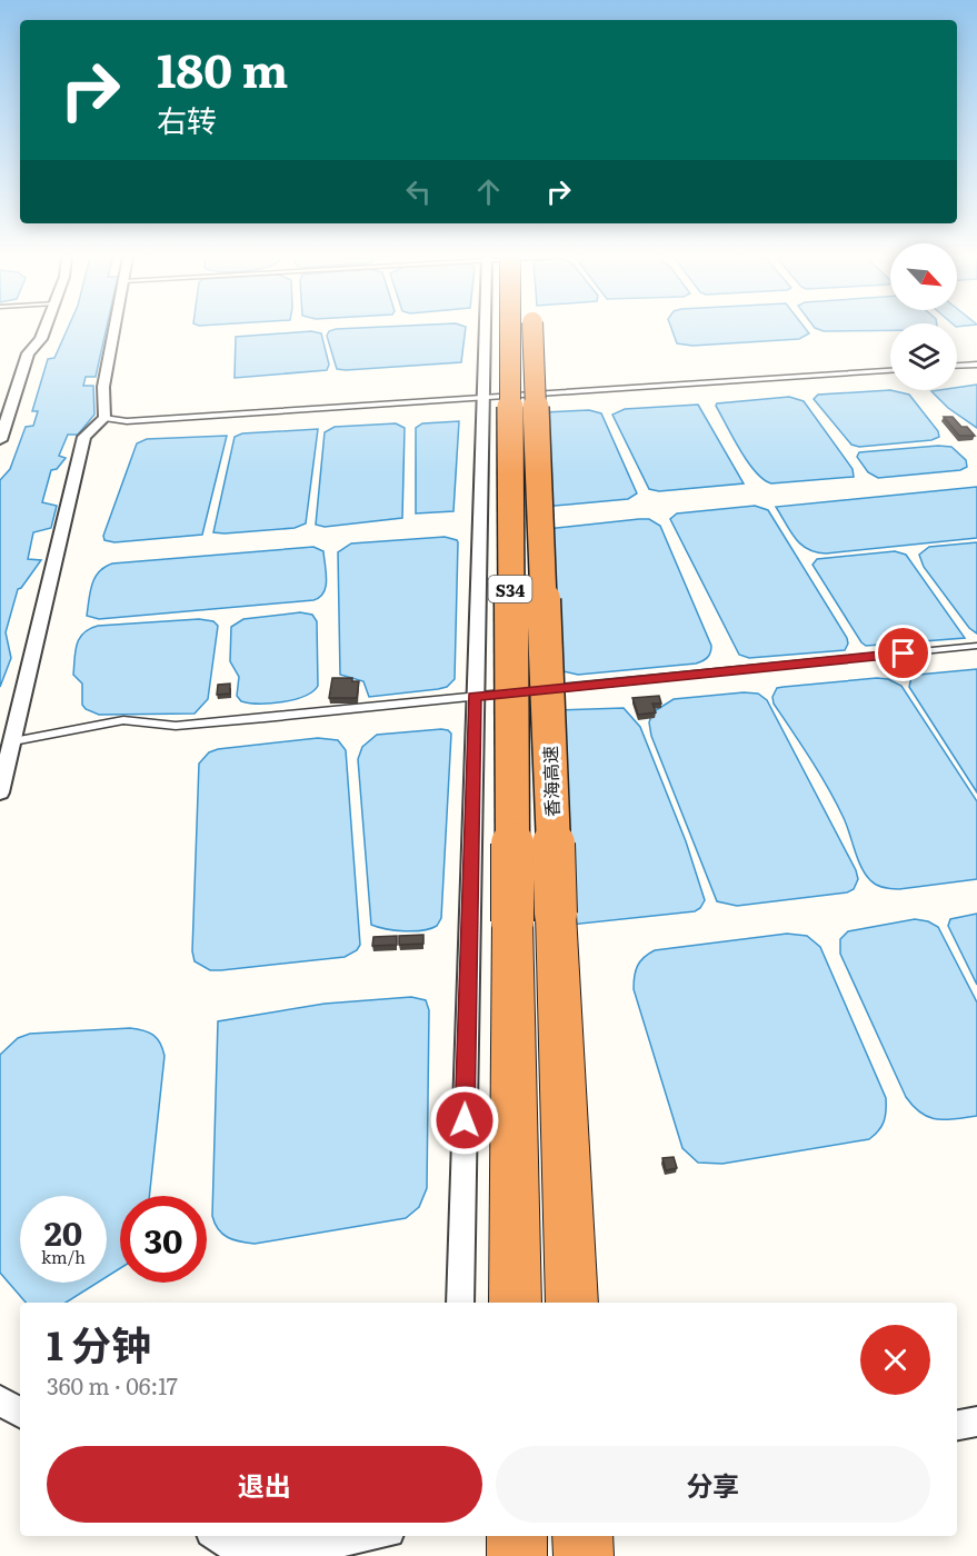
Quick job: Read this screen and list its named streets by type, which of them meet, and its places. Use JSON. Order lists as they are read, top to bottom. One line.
{"streets":{"highway":["S34","香海高速"]},"north":"bottom right","page":{"turn":["180 m","右转"],"speed":"20 km/h","limit":"30","heading":["1 分钟","360 m · 06:17"],"buttons":["退出","分享"]}}
